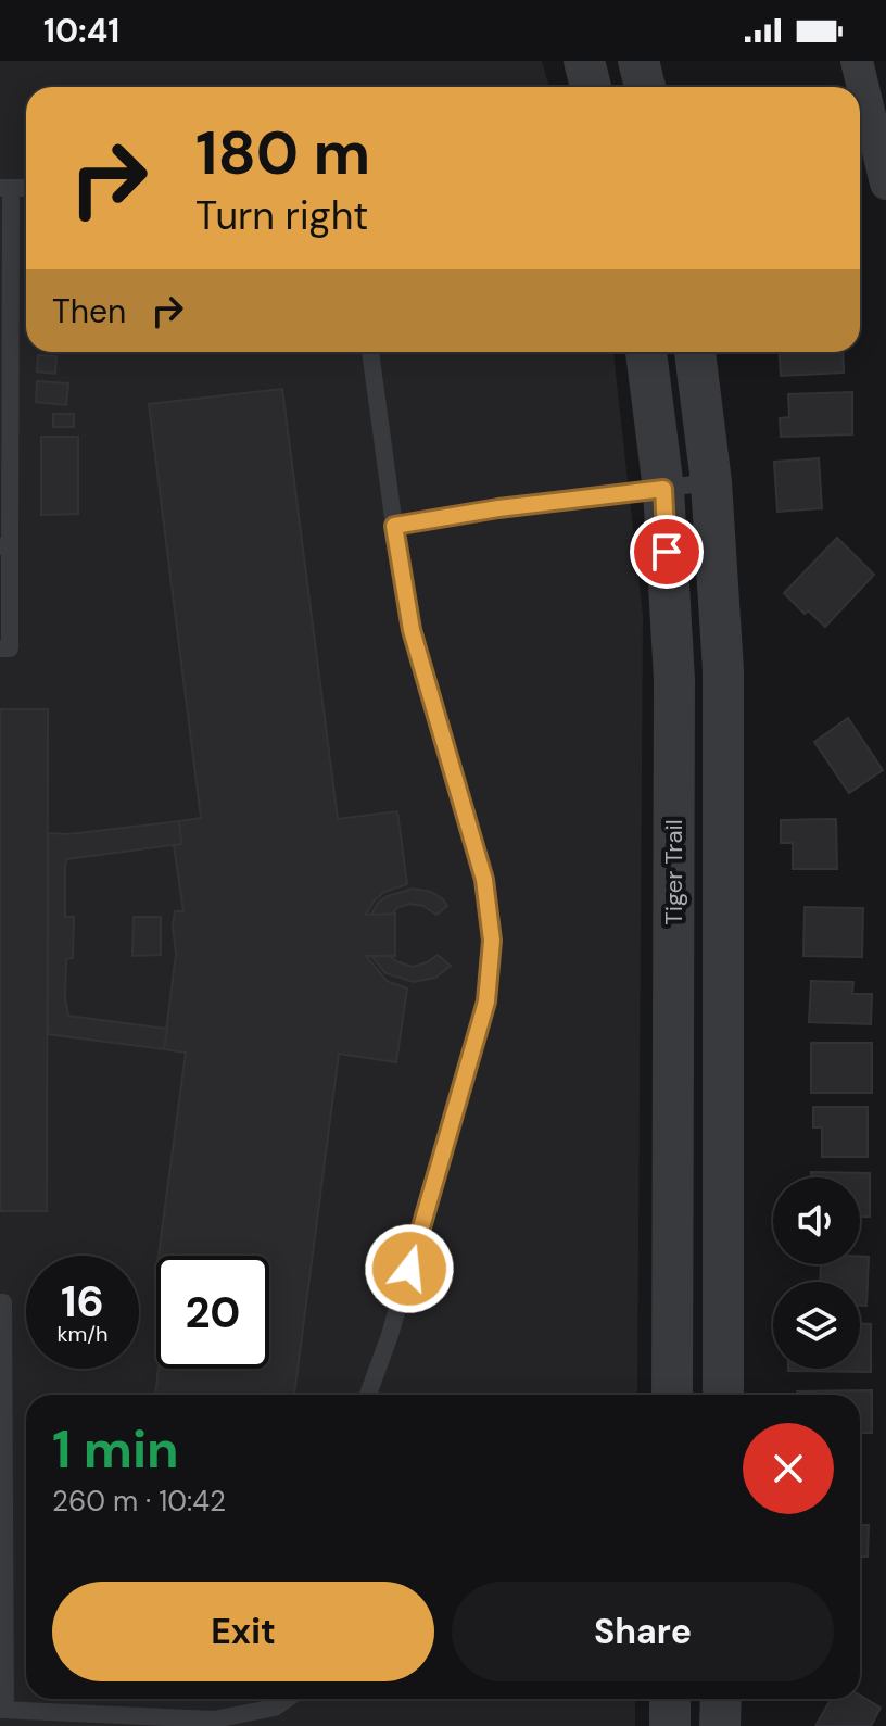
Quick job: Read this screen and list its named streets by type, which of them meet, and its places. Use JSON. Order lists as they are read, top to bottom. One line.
{"streets":{"street":["Tiger Trail"]},"page":{"status":"10:41","turn":["180 m","Turn right"],"then":"Then","speed":"16 km/h","limit":"20","heading":["1 min","260 m · 10:42"],"buttons":["Exit","Share"]}}
